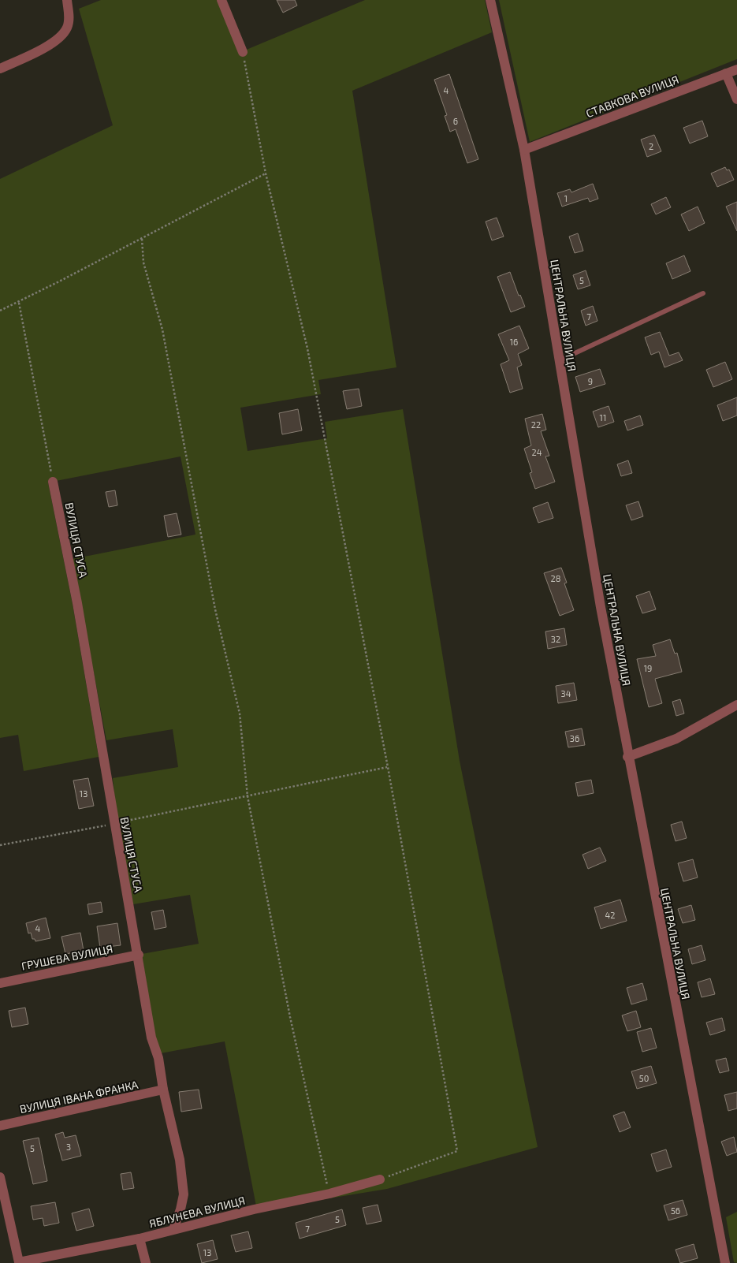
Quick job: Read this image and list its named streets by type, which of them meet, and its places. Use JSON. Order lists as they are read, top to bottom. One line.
{"streets":{"street":["СТАВКОВА ВУЛИЦЯ","ЦЕНТРАЛЬНА ВУЛИЦЯ","ВУЛИЦЯ СТУСА","ГРУШЕВА ВУЛИЦЯ","ВУЛИЦЯ ІВАНА ФРАНКА","ЯБЛУНЕВА ВУЛИЦЯ"]},"crossings":[["СТАВКОВА ВУЛИЦЯ","ЦЕНТРАЛЬНА ВУЛИЦЯ"],["ВУЛИЦЯ СТУСА","ГРУШЕВА ВУЛИЦЯ"],["ВУЛИЦЯ СТУСА","ВУЛИЦЯ ІВАНА ФРАНКА"],["ВУЛИЦЯ СТУСА","ЯБЛУНЕВА ВУЛИЦЯ"]],"house_numbers":["4","6","2","1","5","7","16","9","11","22","24","28","32","19","34","36","13","42","4","50","3","5","56","5","7","13"]}
